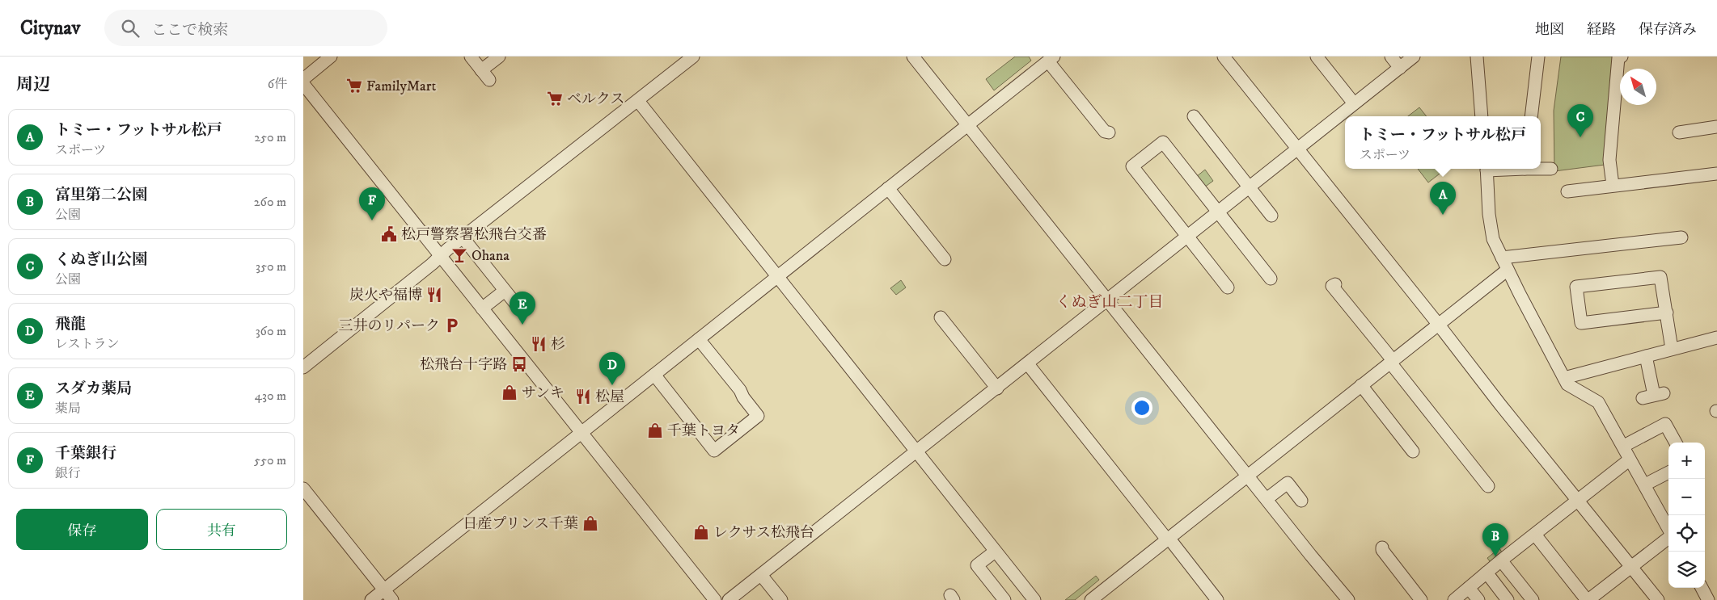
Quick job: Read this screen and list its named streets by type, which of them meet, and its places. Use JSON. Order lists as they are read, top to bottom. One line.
{"districts":["くぬぎ山二丁目"],"places":{"supermarket":["FamilyMart","ベルクス"],"public building":["松戸警察署松飛台交番"],"bar":["Ohana"],"restaurant":["炭火や福博","杉","松屋"],"parking":["三井のリパーク"],"bus stop":["松飛台十字路"],"shop":["サンキ","千葉トヨタ","日産プリンス千葉","レクサス松飛台"]},"north":"top left","page":{"header":"Citynav","search":"ここで検索","nav":["地図","経路","保存済み"],"heading":["周辺","6件"],"pins":["C","A","F","E","D","B"],"list":[{"mark":"A","name":"トミー・フットサル松戸","note":"スポーツ","value":"250 m"},{"mark":"B","name":"富里第二公園","note":"公園","value":"260 m"},{"mark":"C","name":"くぬぎ山公園","note":"公園","value":"350 m"},{"mark":"D","name":"飛龍","note":"レストラン","value":"360 m"},{"mark":"E","name":"スダカ薬局","note":"薬局","value":"430 m"},{"mark":"F","name":"千葉銀行","note":"銀行","value":"550 m"}],"popup":["トミー・フットサル松戸","スポーツ"],"map_buttons":["+","−"],"buttons":["保存","共有"]}}
